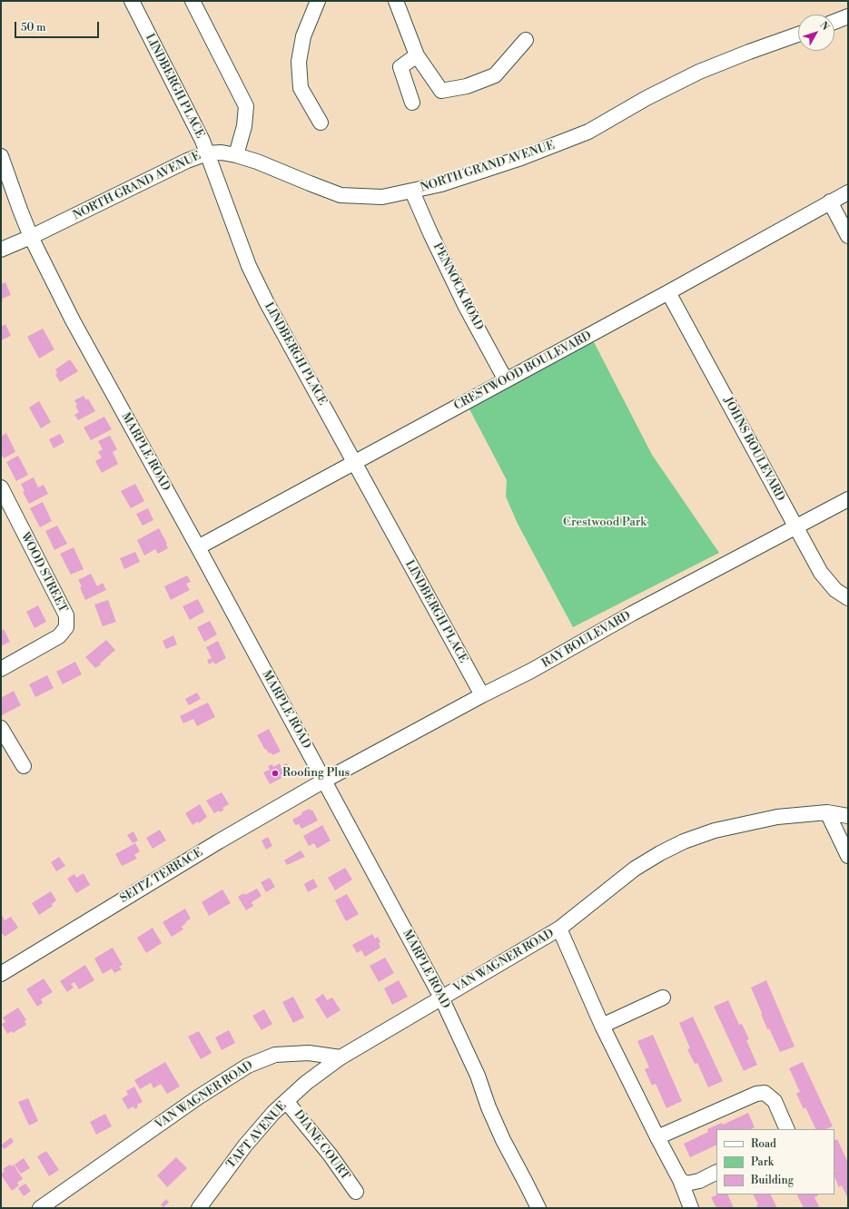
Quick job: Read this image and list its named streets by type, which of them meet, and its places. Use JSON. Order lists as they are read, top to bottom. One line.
{"streets":{"street":["LINDBERGH PLACE","NORTH GRAND AVENUE","PENNOCK ROAD","CRESTWOOD BOULEVARD","JOHNS BOULEVARD","MARPLE ROAD","WOOD STREET","RAY BOULEVARD","SEITZ TERRACE","VAN WAGNER ROAD","TAFT AVENUE","DIANE COURT"]},"crossings":[["LINDBERGH PLACE","NORTH GRAND AVENUE"],["LINDBERGH PLACE","CRESTWOOD BOULEVARD"],["LINDBERGH PLACE","RAY BOULEVARD"],["NORTH GRAND AVENUE","PENNOCK ROAD"],["NORTH GRAND AVENUE","MARPLE ROAD"],["PENNOCK ROAD","CRESTWOOD BOULEVARD"],["CRESTWOOD BOULEVARD","JOHNS BOULEVARD"],["CRESTWOOD BOULEVARD","MARPLE ROAD"],["JOHNS BOULEVARD","RAY BOULEVARD"],["MARPLE ROAD","RAY BOULEVARD"],["MARPLE ROAD","SEITZ TERRACE"],["MARPLE ROAD","VAN WAGNER ROAD"],["RAY BOULEVARD","SEITZ TERRACE"],["VAN WAGNER ROAD","TAFT AVENUE"],["TAFT AVENUE","DIANE COURT"]],"parks":["Crestwood Park"],"places":["Roofing Plus"],"legend":["Road","Park","Building"],"scale_bar":"50 m","north":"top right"}
